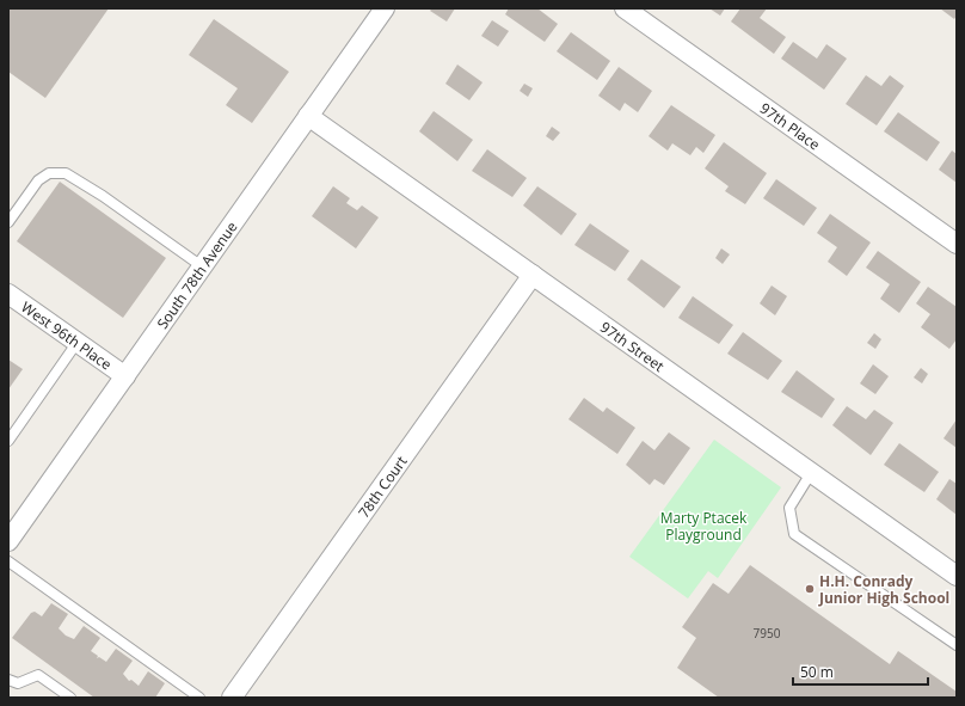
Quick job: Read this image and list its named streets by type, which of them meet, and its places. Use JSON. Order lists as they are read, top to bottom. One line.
{"streets":{"street":["97th Place","South 78th Avenue","West 96th Place","97th Street","78th Court"]},"crossings":[["South 78th Avenue","West 96th Place"],["South 78th Avenue","97th Street"],["97th Street","78th Court"]],"parks":["Marty Ptacek Playground"],"places":["H.H. Conrady Junior High School"],"house_numbers":["7950"],"scale_bar":"50 m"}
